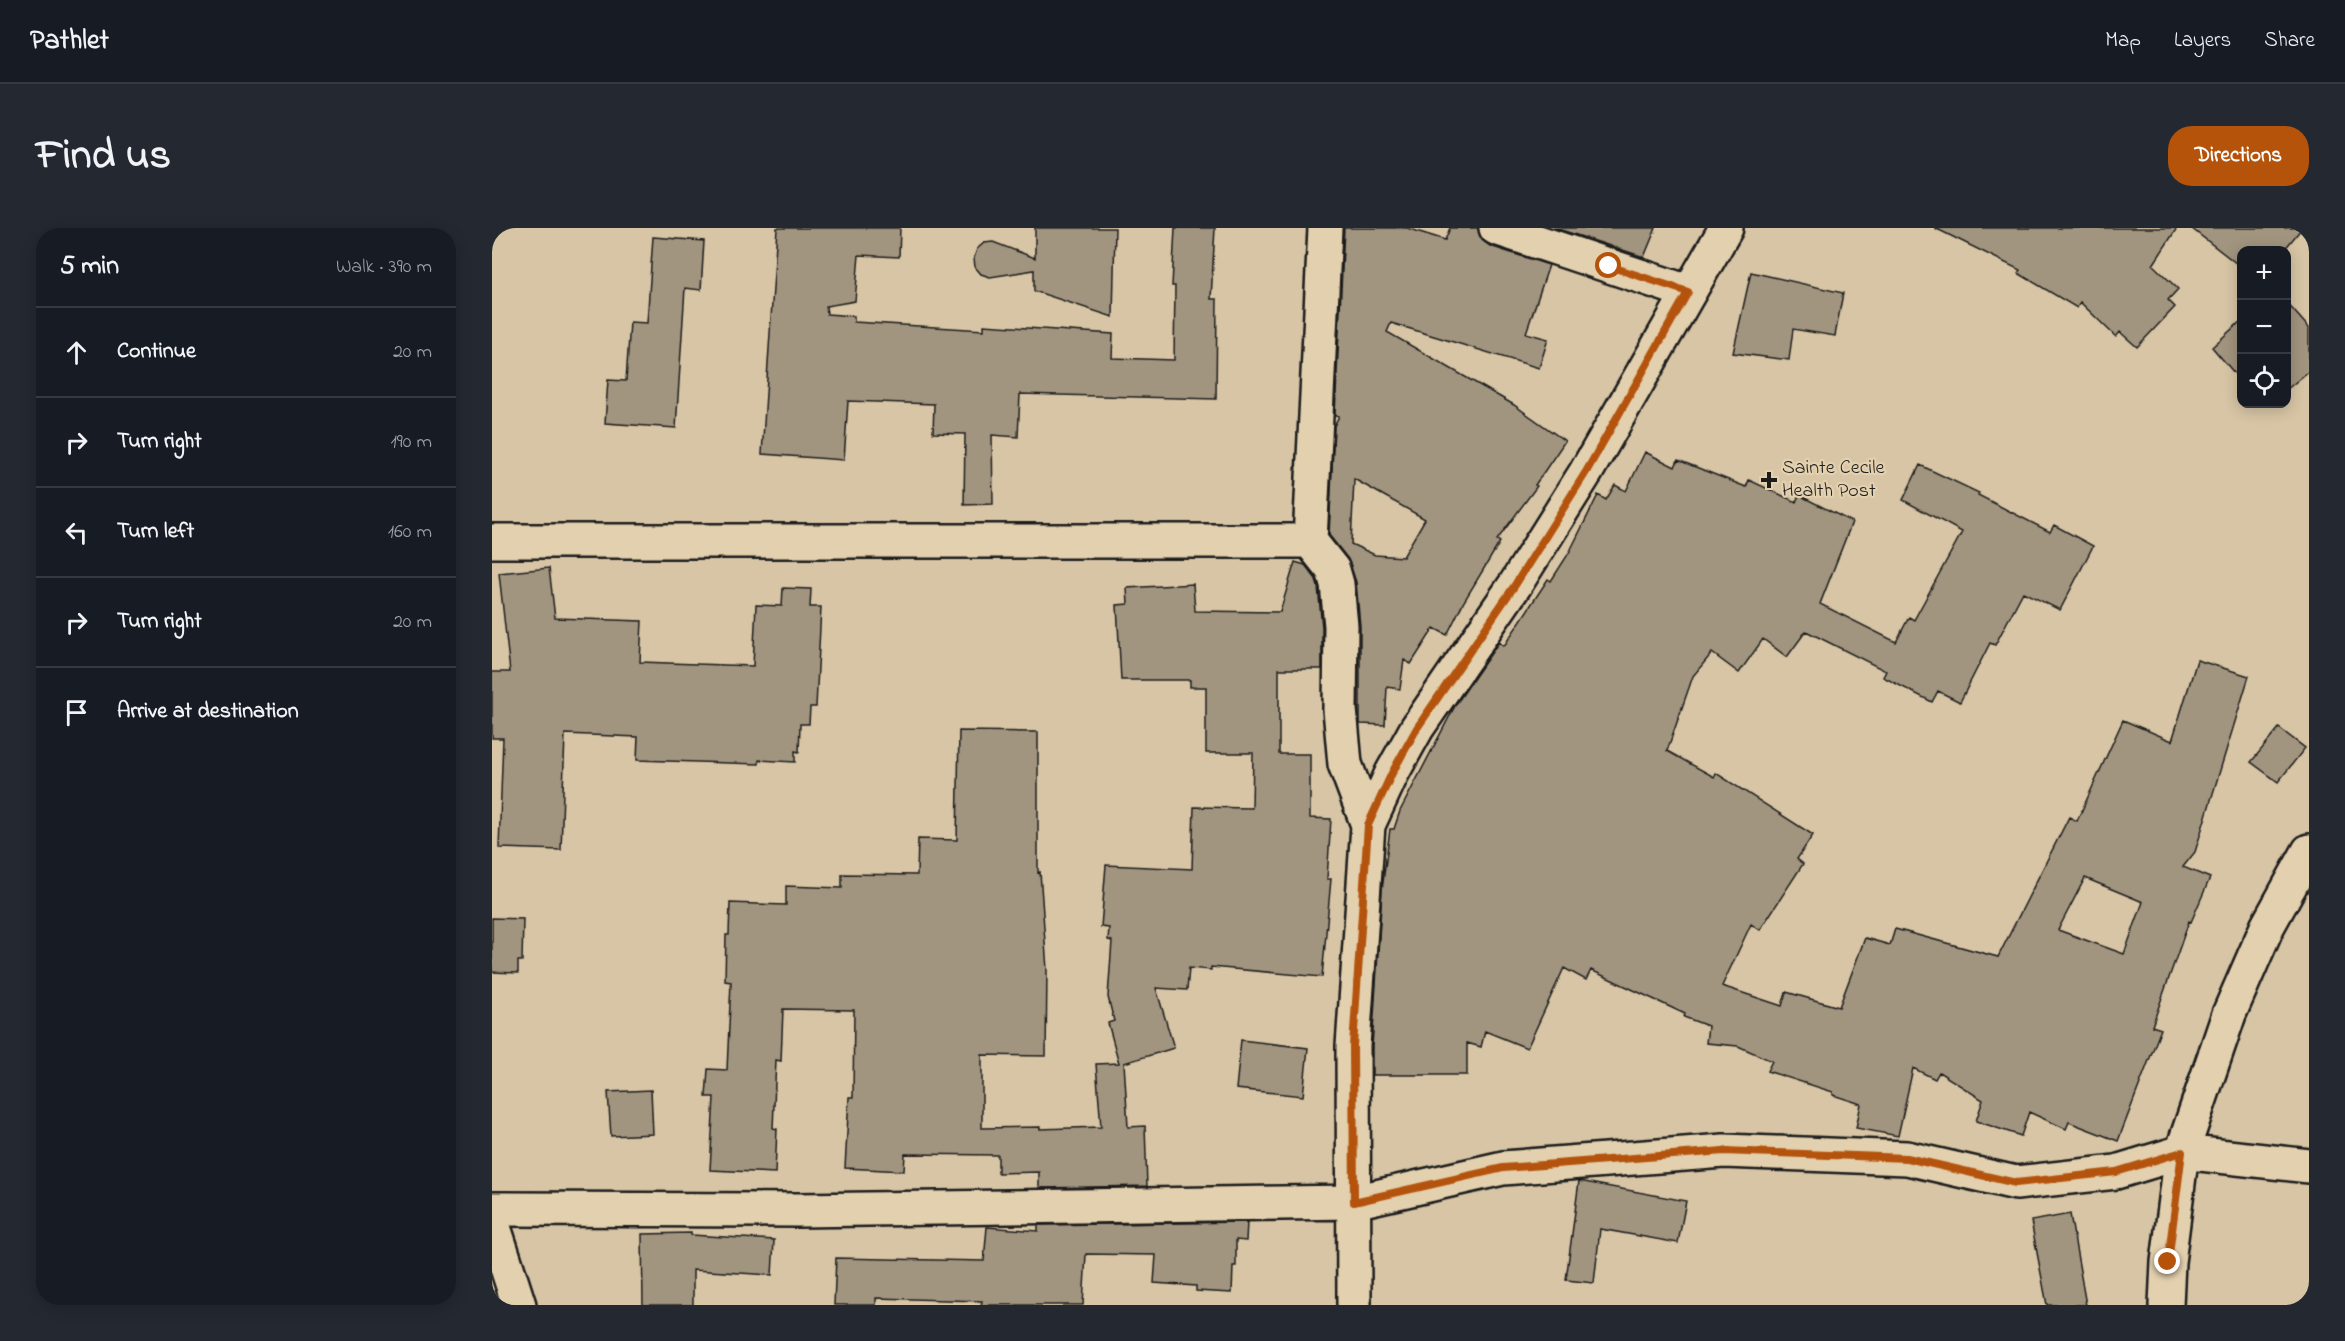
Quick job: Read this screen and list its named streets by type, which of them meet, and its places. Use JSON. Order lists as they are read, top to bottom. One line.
{"places":{"health":["Sainte Cecile Health Post"]},"page":{"header":"Pathlet","nav":["Map","Layers","Share"],"title":"Find us","buttons":"Directions","heading":["5 min","Walk · 390 m"],"map_buttons":["+","−"],"list":[["Continue","20 m"],["Turn right","190 m"],["Turn left","160 m"],["Turn right","20 m"],"Arrive at destination"]}}
